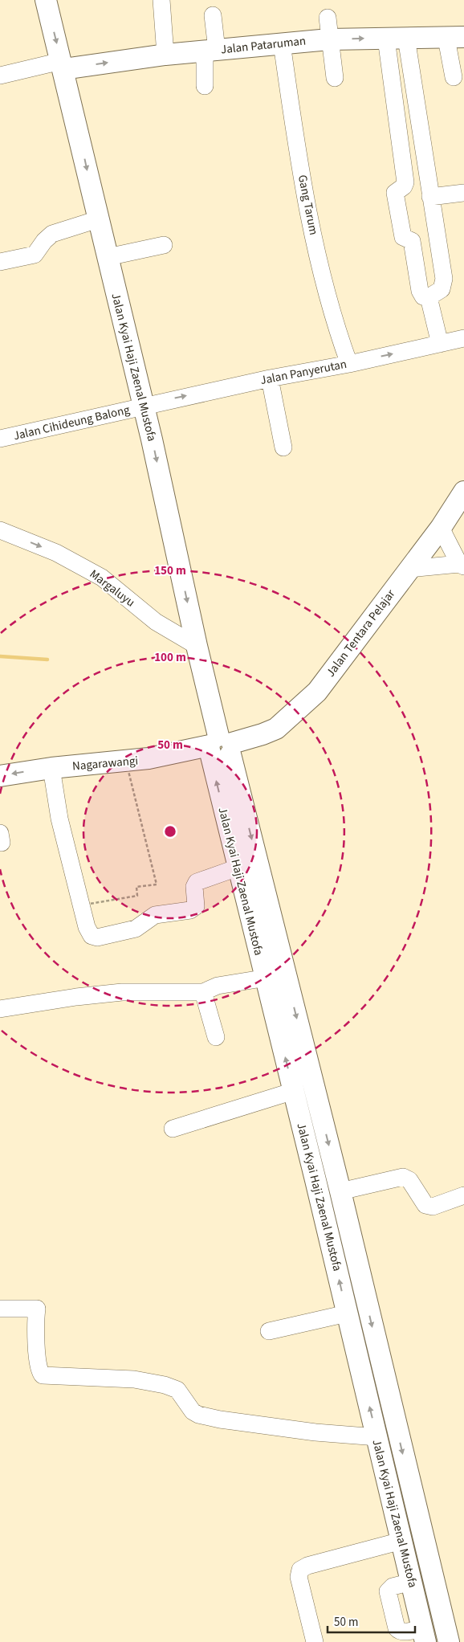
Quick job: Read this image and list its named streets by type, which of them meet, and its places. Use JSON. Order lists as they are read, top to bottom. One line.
{"streets":{"main road":["Jalan Pataruman","Jalan Kyai Haji Zaenal Mustofa","Jalan Tentara Pelajar","Nagarawangi"],"street":["Gang Tarum","Jalan Panyerutan","Jalan Cihideung Balong","Margaluyu"]},"crossings":[["Jalan Pataruman","Gang Tarum"],["Jalan Pataruman","Jalan Kyai Haji Zaenal Mustofa"],["Gang Tarum","Jalan Panyerutan"],["Jalan Kyai Haji Zaenal Mustofa","Jalan Panyerutan"],["Jalan Kyai Haji Zaenal Mustofa","Jalan Cihideung Balong"],["Jalan Kyai Haji Zaenal Mustofa","Margaluyu"],["Jalan Kyai Haji Zaenal Mustofa","Jalan Tentara Pelajar"],["Jalan Kyai Haji Zaenal Mustofa","Nagarawangi"],["Jalan Panyerutan","Jalan Cihideung Balong"],["Jalan Tentara Pelajar","Nagarawangi"]],"one_way":["Jalan Pataruman","Jalan Panyerutan","Margaluyu"],"scale_bar":"50 m","rings":["150 m","100 m","50 m"]}
